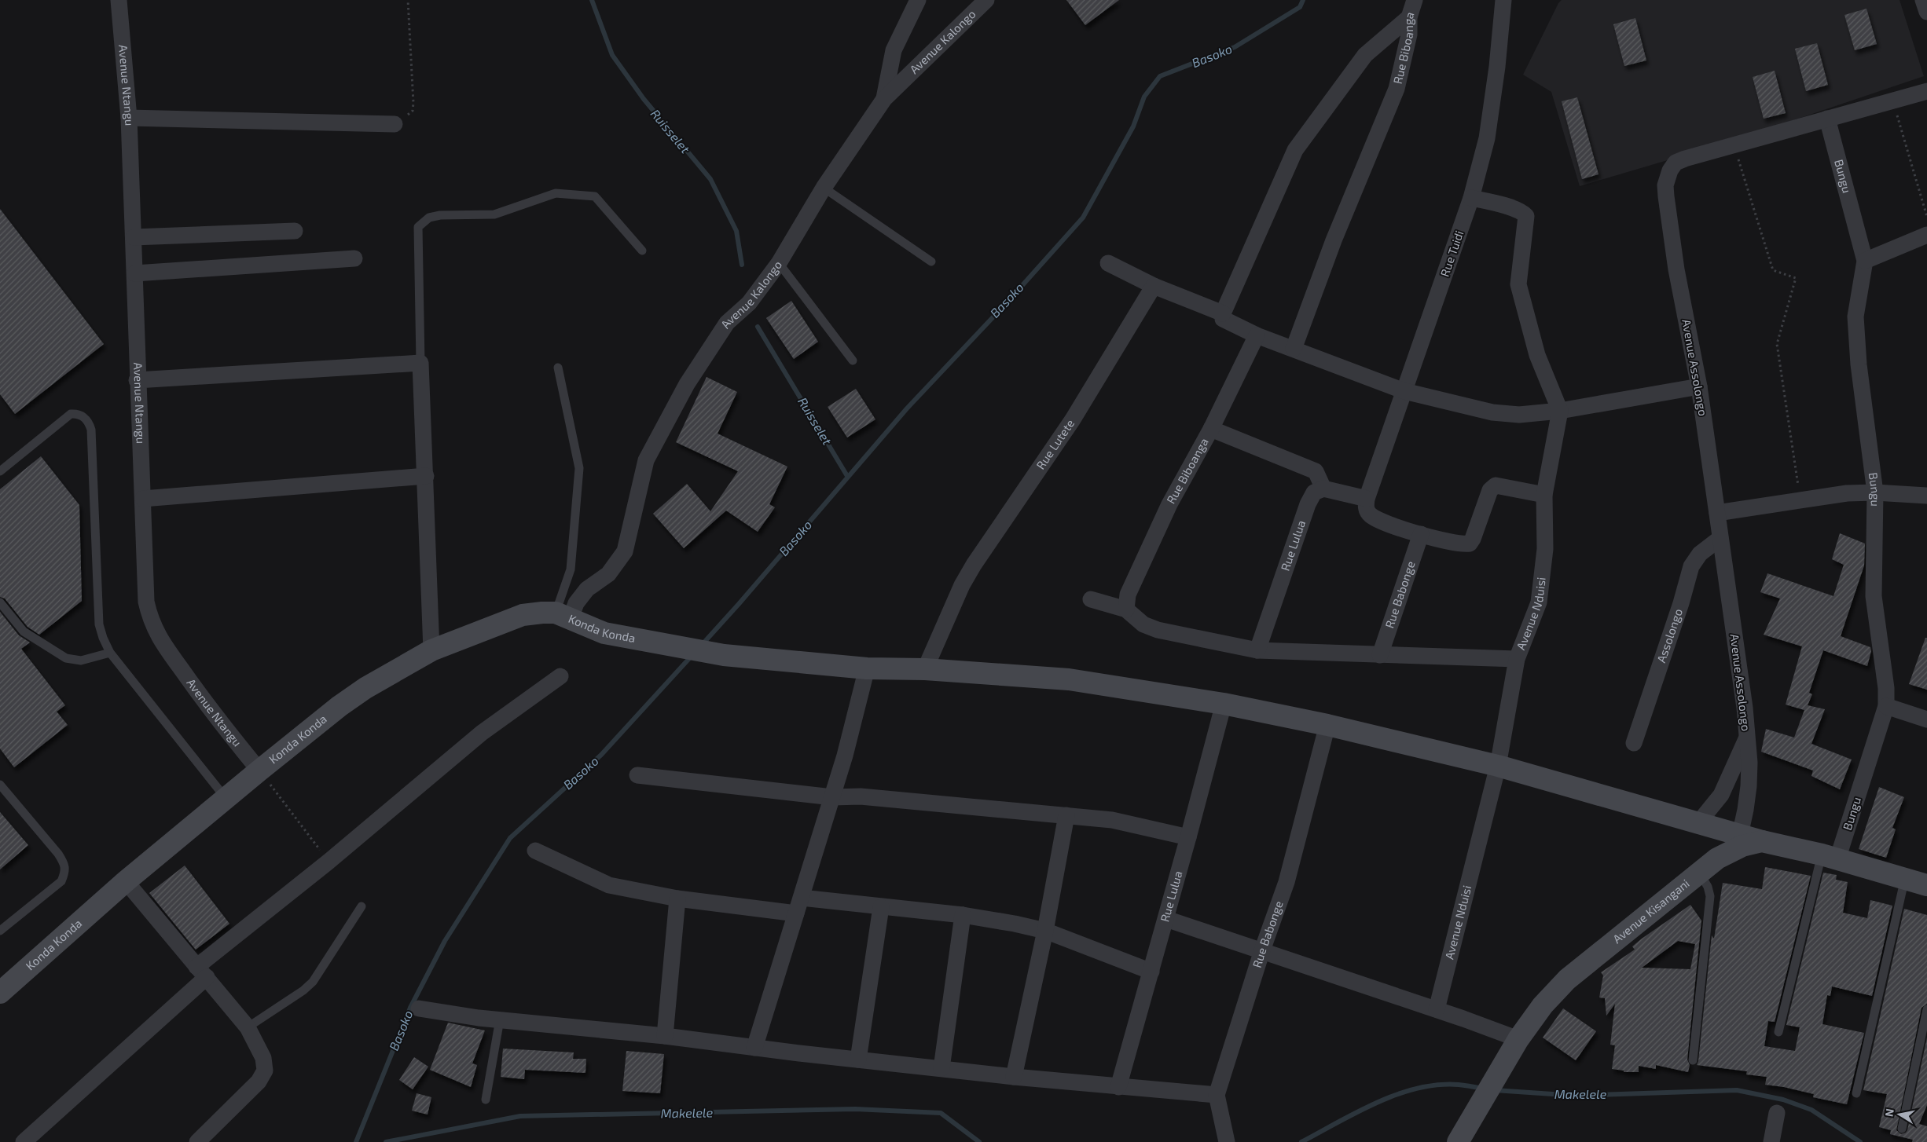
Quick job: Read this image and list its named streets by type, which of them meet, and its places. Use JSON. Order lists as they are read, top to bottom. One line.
{"streets":{"street":["Avenue Kalongo","Rue Biboanga","Avenue Ntangu","Bungu","Rue Tuidi","Avenue Assolongo","Rue Lutete","Rue Lulua","Rue Babonge","Avenue Nduisi","Konda Konda","Assolongo","Avenue Kisangani"]},"crossings":[["Avenue Kalongo","Konda Konda"],["Avenue Ntangu","Konda Konda"],["Bungu","Avenue Assolongo"],["Bungu","Avenue Kisangani"],["Avenue Assolongo","Konda Konda"],["Avenue Assolongo","Assolongo"],["Rue Lutete","Konda Konda"],["Rue Lulua","Konda Konda"],["Rue Babonge","Konda Konda"],["Avenue Nduisi","Konda Konda"],["Konda Konda","Avenue Kisangani"]],"water":["Basoko","Ruisselet","Makelele"],"north":"left"}
